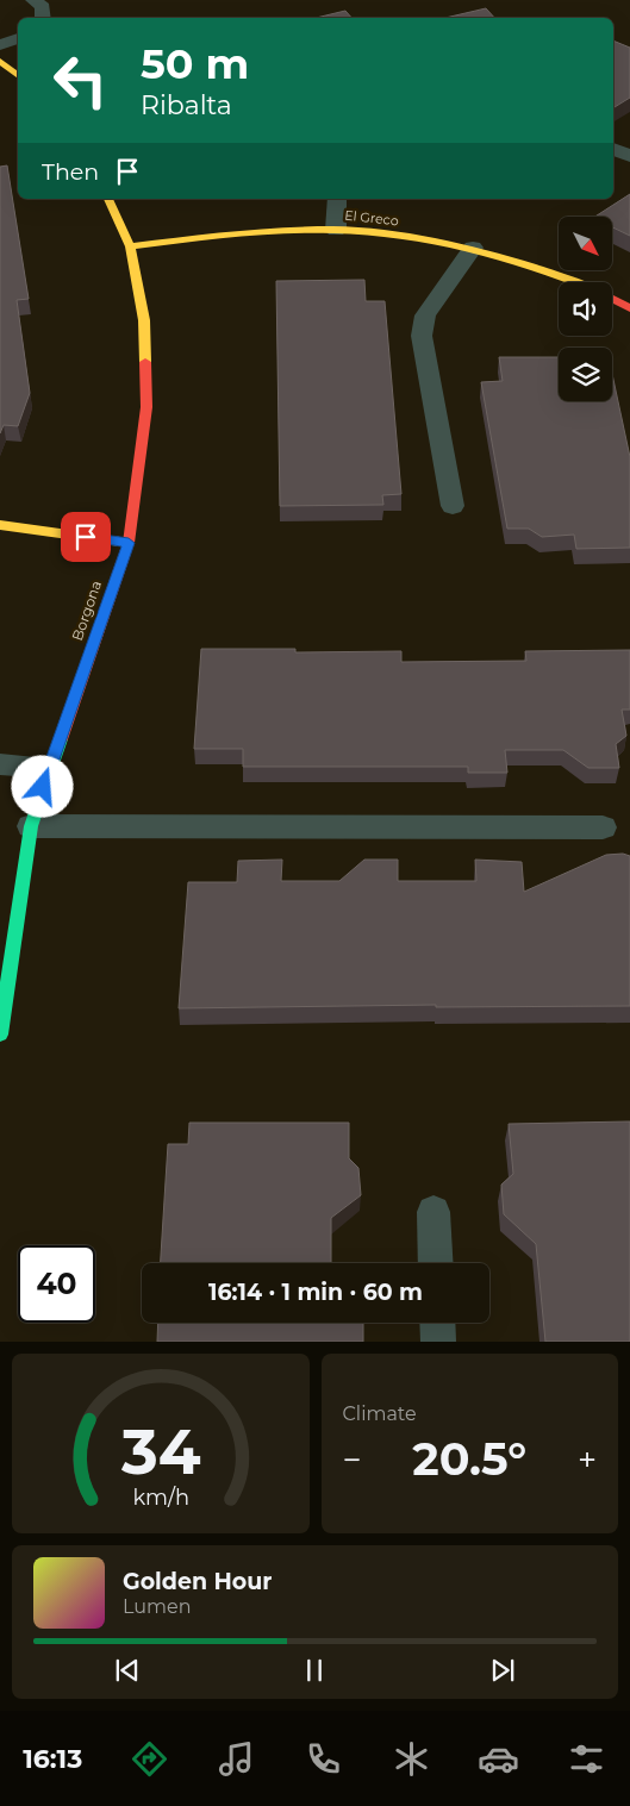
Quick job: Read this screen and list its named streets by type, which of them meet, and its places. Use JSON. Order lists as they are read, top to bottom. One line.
{"streets":{"street":["El Greco","Borgona"]},"crossings":[["El Greco","Borgona"]],"north":"bottom right","page":{"turn":["50 m","Ribalta"],"then":"Then","limit":"40","trip":"16:14 · 1 min · 60 m","tile":"Climate","heat":["−","20.5°","+"],"song":["Golden Hour","Lumen"],"tabs":"16:13","gauge":["34","km/h"]}}
